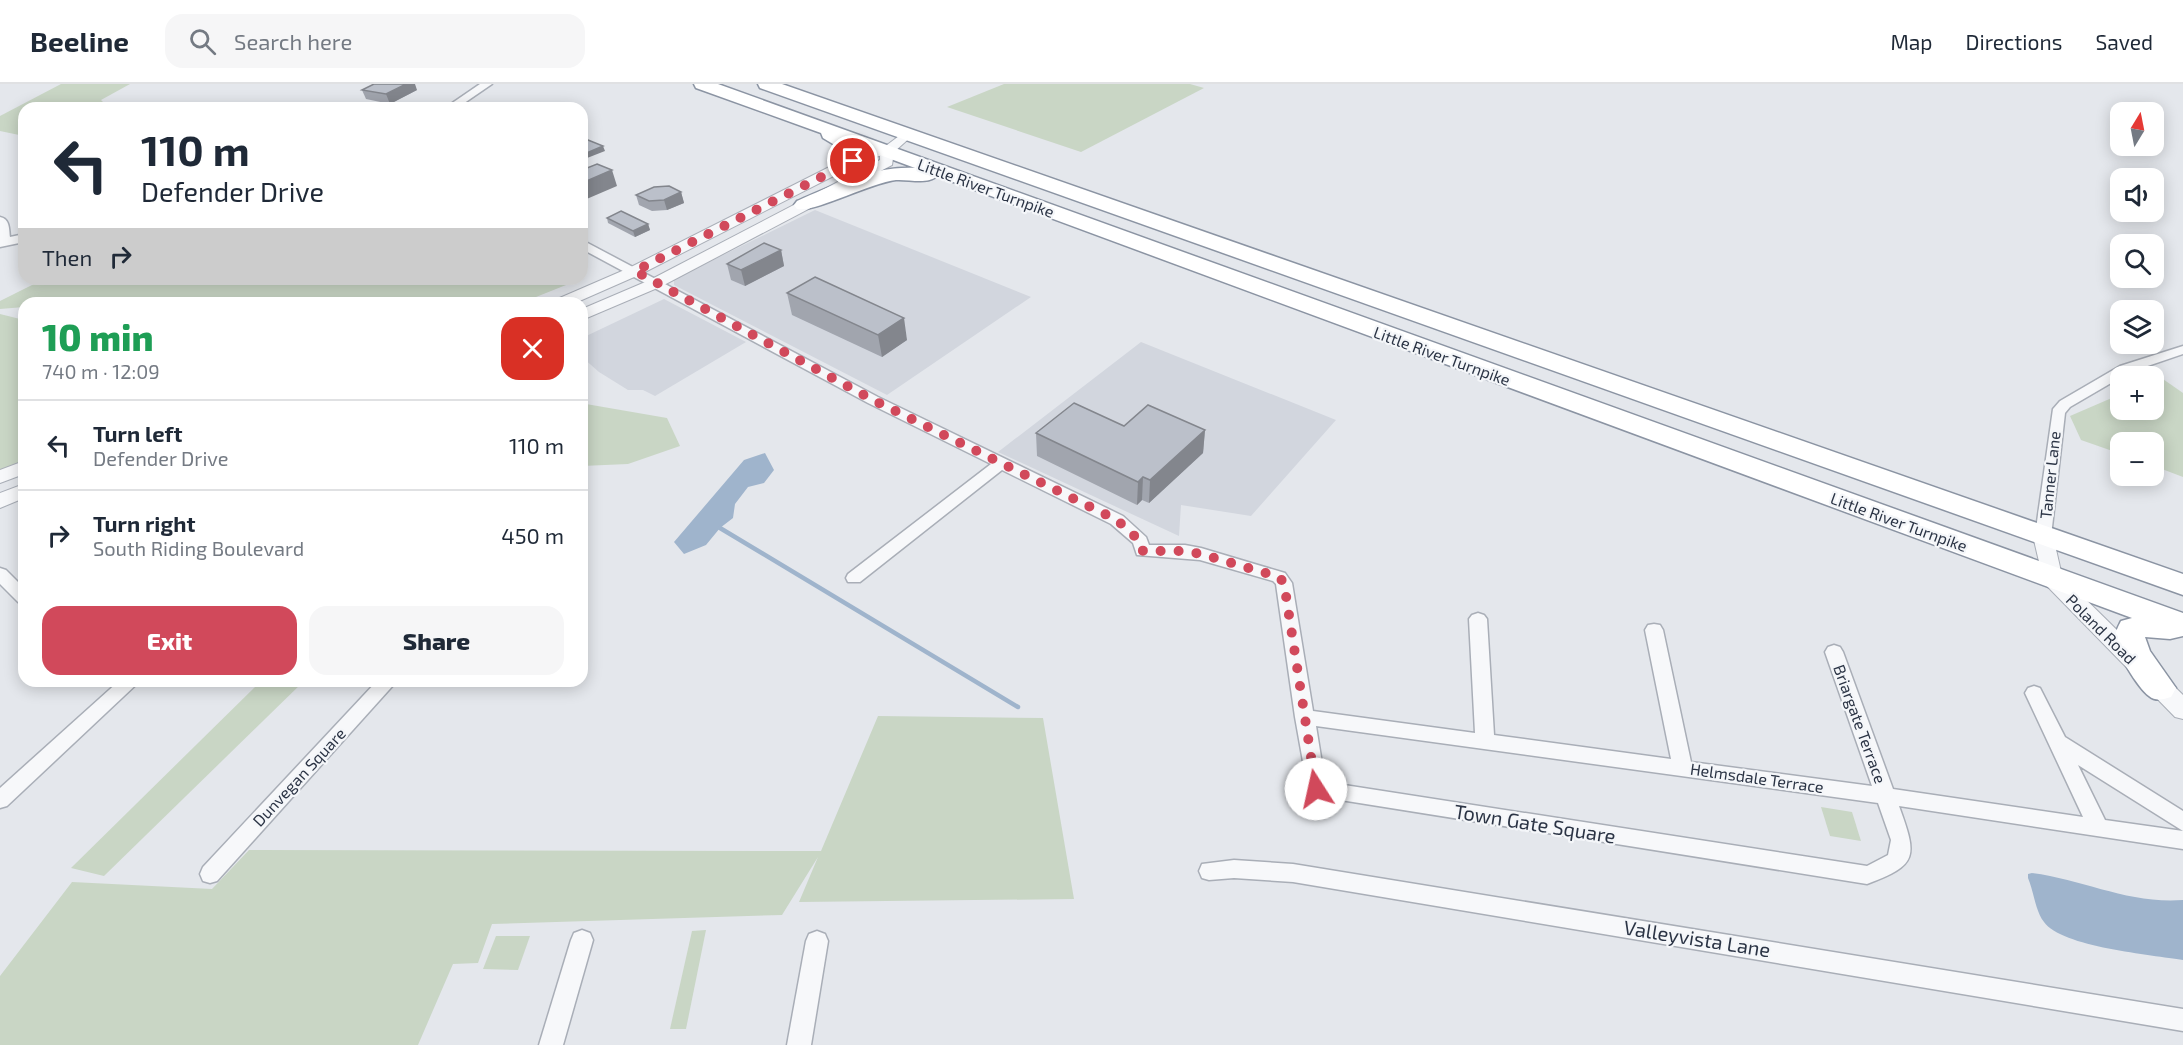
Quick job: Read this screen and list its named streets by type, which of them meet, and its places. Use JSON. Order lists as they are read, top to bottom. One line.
{"streets":{"highway":["Little River Turnpike"],"street":["Tanner Lane","Poland Road","Briargate Terrace","Dunvegan Square","Helmsdale Terrace","Town Gate Square","Valleyvista Lane"]},"crossings":[["Little River Turnpike","Tanner Lane"],["Little River Turnpike","Poland Road"],["Briargate Terrace","Helmsdale Terrace"],["Briargate Terrace","Town Gate Square"],["Helmsdale Terrace","Town Gate Square"]],"north":"top","page":{"header":"Beeline","search":"Search here","nav":["Map","Directions","Saved"],"map_buttons":["+","−"],"turn":["110 m","Defender Drive"],"then":"Then","heading":["10 min","740 m · 12:09"],"list":[{"name":"Turn left","note":"Defender Drive","value":"110 m"},{"name":"Turn right","note":"South Riding Boulevard","value":"450 m"}],"buttons":["Exit","Share"]}}
